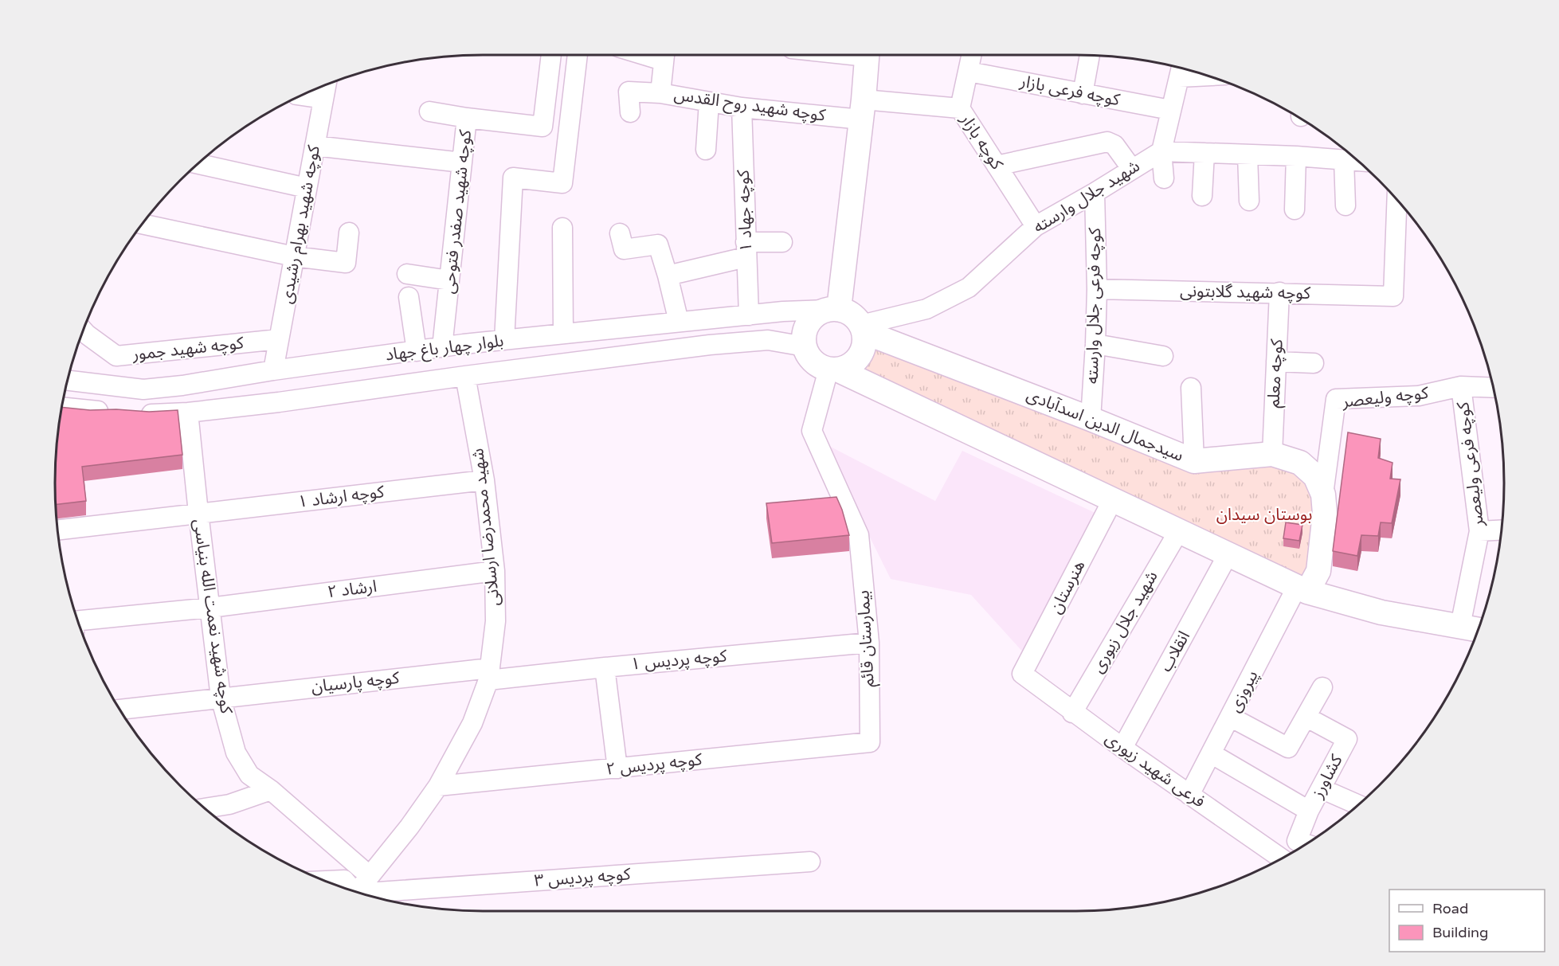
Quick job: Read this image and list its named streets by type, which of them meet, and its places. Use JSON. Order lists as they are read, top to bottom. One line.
{"streets":{"main road":["سیدجمال الدین اسدآبادی"],"street":["کوچه فرعی بازار","کوچه شهید روح القدس","کوچه بازار","شهید جلال وارسته","کوچه جهاد ۱","کوچه شهید صفدر فتوحی","کوچه شهید بهرام رشیدی","کوچه شهید گلابتونی","کوچه فرعی جلال وارسته","بلوار چهار باغ جهاد","کوچه شهید جمور","کوچه معلم","کوچه ولیعصر","کوچه فرعی ولیعصر","کوچه ارشاد ۱","شهید محمدرضا ارسلانی","هنرستان","ارشاد ۲","کوچه شهید نعمت الله بنیاسی","شهید جلال زیوری","بیمارستان قائم","انقلاب","کوچه پردیس ۱","کوچه پارسیان","پیروزی","کوچه پردیس ۲","فرعی شهید زیوری","کشاورز","کوچه پردیس ۳"]},"crossings":[["کوچه فرعی بازار","کوچه بازار"],["کوچه شهید روح القدس","کوچه بازار"],["کوچه شهید روح القدس","کوچه جهاد ۱"],["کوچه بازار","شهید جلال وارسته"],["شهید جلال وارسته","کوچه فرعی جلال وارسته"],["شهید جلال وارسته","بلوار چهار باغ جهاد"],["شهید جلال وارسته","سیدجمال الدین اسدآبادی"],["شهید جلال وارسته","بیمارستان قائم"],["کوچه جهاد ۱","بلوار چهار باغ جهاد"],["کوچه شهید صفدر فتوحی","بلوار چهار باغ جهاد"],["کوچه شهید بهرام رشیدی","بلوار چهار باغ جهاد"],["کوچه شهید بهرام رشیدی","کوچه شهید جمور"],["کوچه شهید گلابتونی","کوچه فرعی جلال وارسته"],["کوچه شهید گلابتونی","کوچه معلم"],["کوچه فرعی جلال وارسته","سیدجمال الدین اسدآبادی"],["بلوار چهار باغ جهاد","سیدجمال الدین اسدآبادی"],["بلوار چهار باغ جهاد","شهید محمدرضا ارسلانی"],["بلوار چهار باغ جهاد","کوچه شهید نعمت الله بنیاسی"],["بلوار چهار باغ جهاد","بیمارستان قائم"],["کوچه معلم","سیدجمال الدین اسدآبادی"],["کوچه ولیعصر","سیدجمال الدین اسدآبادی"],["کوچه ولیعصر","کوچه فرعی ولیعصر"],["سیدجمال الدین اسدآبادی","بیمارستان قائم"],["سیدجمال الدین اسدآبادی","پیروزی"],["کوچه ارشاد ۱","شهید محمدرضا ارسلانی"],["کوچه ارشاد ۱","کوچه شهید نعمت الله بنیاسی"],["شهید محمدرضا ارسلانی","ارشاد ۲"],["شهید محمدرضا ارسلانی","کوچه شهید نعمت الله بنیاسی"],["شهید محمدرضا ارسلانی","کوچه پردیس ۱"],["شهید محمدرضا ارسلانی","کوچه پارسیان"],["شهید محمدرضا ارسلانی","کوچه پردیس ۲"],["هنرستان","فرعی شهید زیوری"],["ارشاد ۲","کوچه شهید نعمت الله بنیاسی"],["کوچه شهید نعمت الله بنیاسی","کوچه پارسیان"],["شهید جلال زیوری","فرعی شهید زیوری"],["بیمارستان قائم","کوچه پردیس ۱"],["بیمارستان قائم","کوچه پردیس ۲"],["انقلاب","فرعی شهید زیوری"],["کوچه پردیس ۱","کوچه پارسیان"],["پیروزی","فرعی شهید زیوری"],["پیروزی","کشاورز"]],"parks":["بوستان سیدان"],"legend":["Road","Building"]}
